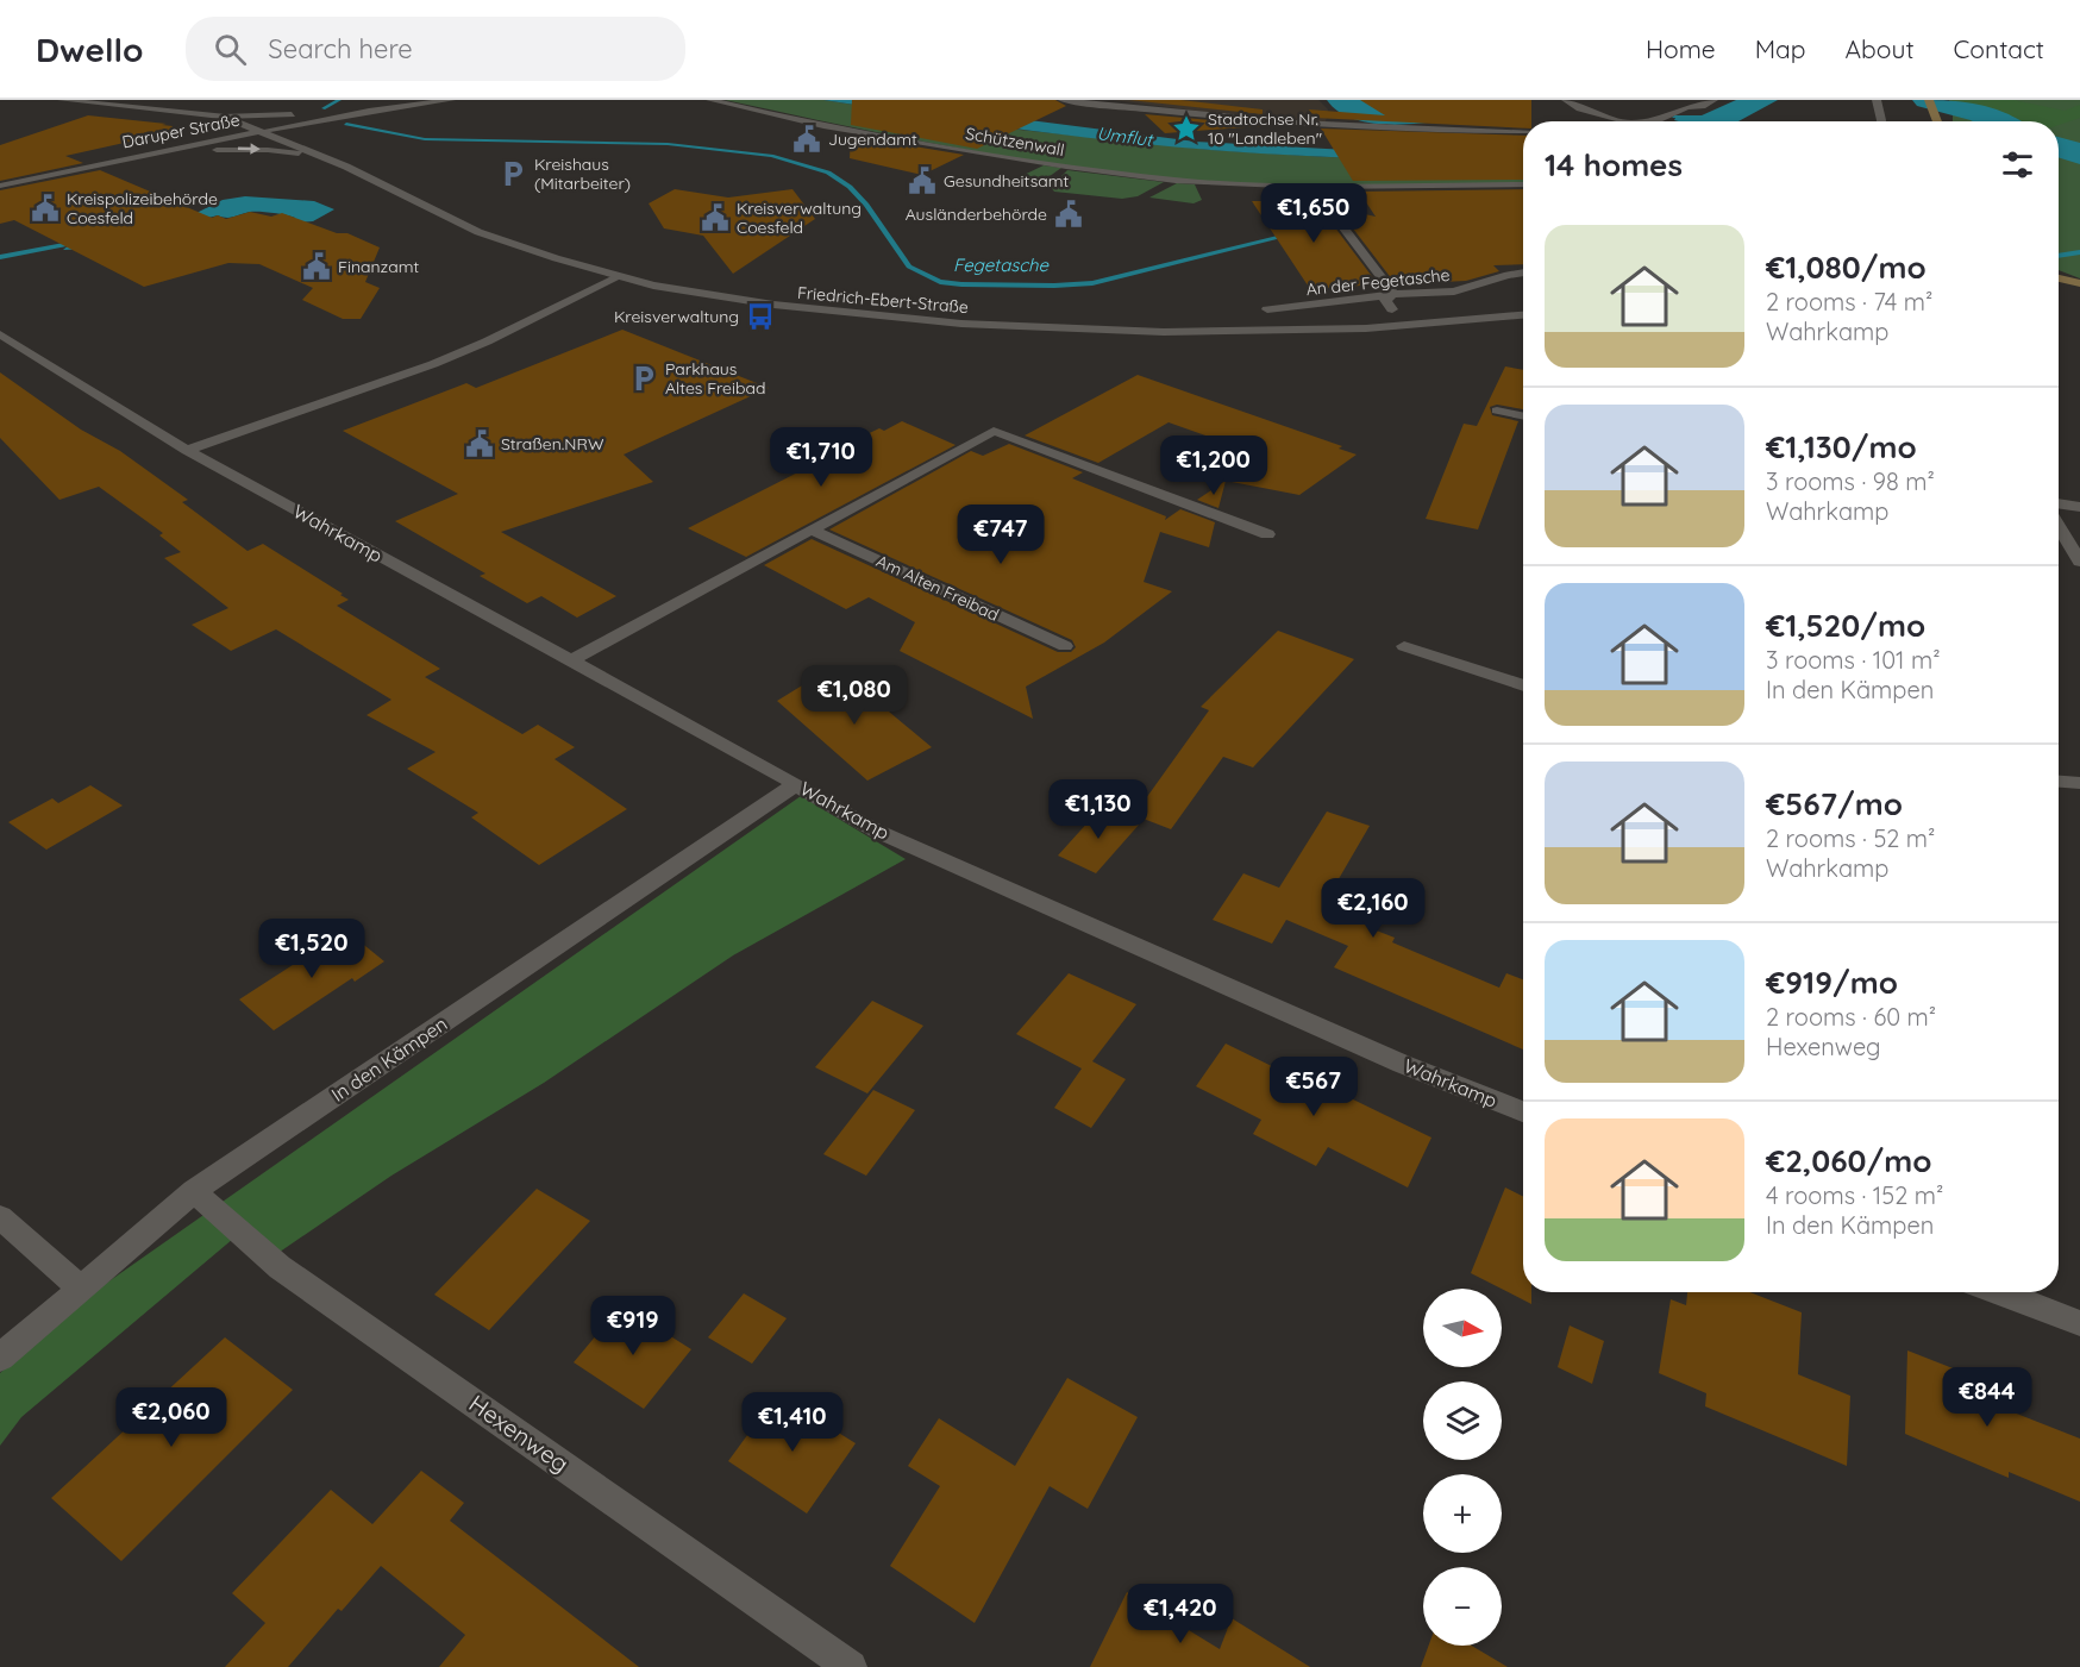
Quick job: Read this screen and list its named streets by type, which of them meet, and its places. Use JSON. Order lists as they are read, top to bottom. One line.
{"streets":{"street":["Daruper Straße","Schützenwall","An der Fegetasche","Friedrich-Ebert-Straße","Wahrkamp","Am Alten Freibad","In den Kämpen","Hexenweg"]},"crossings":[["Daruper Straße","Friedrich-Ebert-Straße"],["Wahrkamp","In den Kämpen"],["In den Kämpen","Hexenweg"]],"water":["Umflut","Fegetasche"],"places":{"place":["Stadtochse Nr. 10 \"Landleben\""],"public building":["Jugendamt","Gesundheitsamt","Kreispolizeibehörde Coesfeld","Ausländerbehörde","Kreisverwaltung Coesfeld","Finanzamt","Straßen.NRW"],"parking":["Kreishaus (Mitarbeiter)","Parkhaus Altes Freibad"],"bus stop":["Kreisverwaltung"]},"north":"right","page":{"header":"Dwello","search":"Search here","nav":["Home","Map","About","Contact"],"heading":"14 homes","price":["€1,650","€1,710","€1,200","€747","€1,080","€1,130","€2,160","€1,520","€567","€919","€844","€2,060","€1,410","€1,420"],"list":[{"name":"€1,080/mo","note":"2 rooms · 74 m² · Wahrkamp"},{"name":"€1,130/mo","note":"3 rooms · 98 m² · Wahrkamp"},{"name":"€1,520/mo","note":"3 rooms · 101 m² · In den Kämpen"},{"name":"€567/mo","note":"2 rooms · 52 m² · Wahrkamp"},{"name":"€919/mo","note":"2 rooms · 60 m² · Hexenweg"},{"name":"€2,060/mo","note":"4 rooms · 152 m² · In den Kämpen"}],"map_buttons":["+","−"]}}
